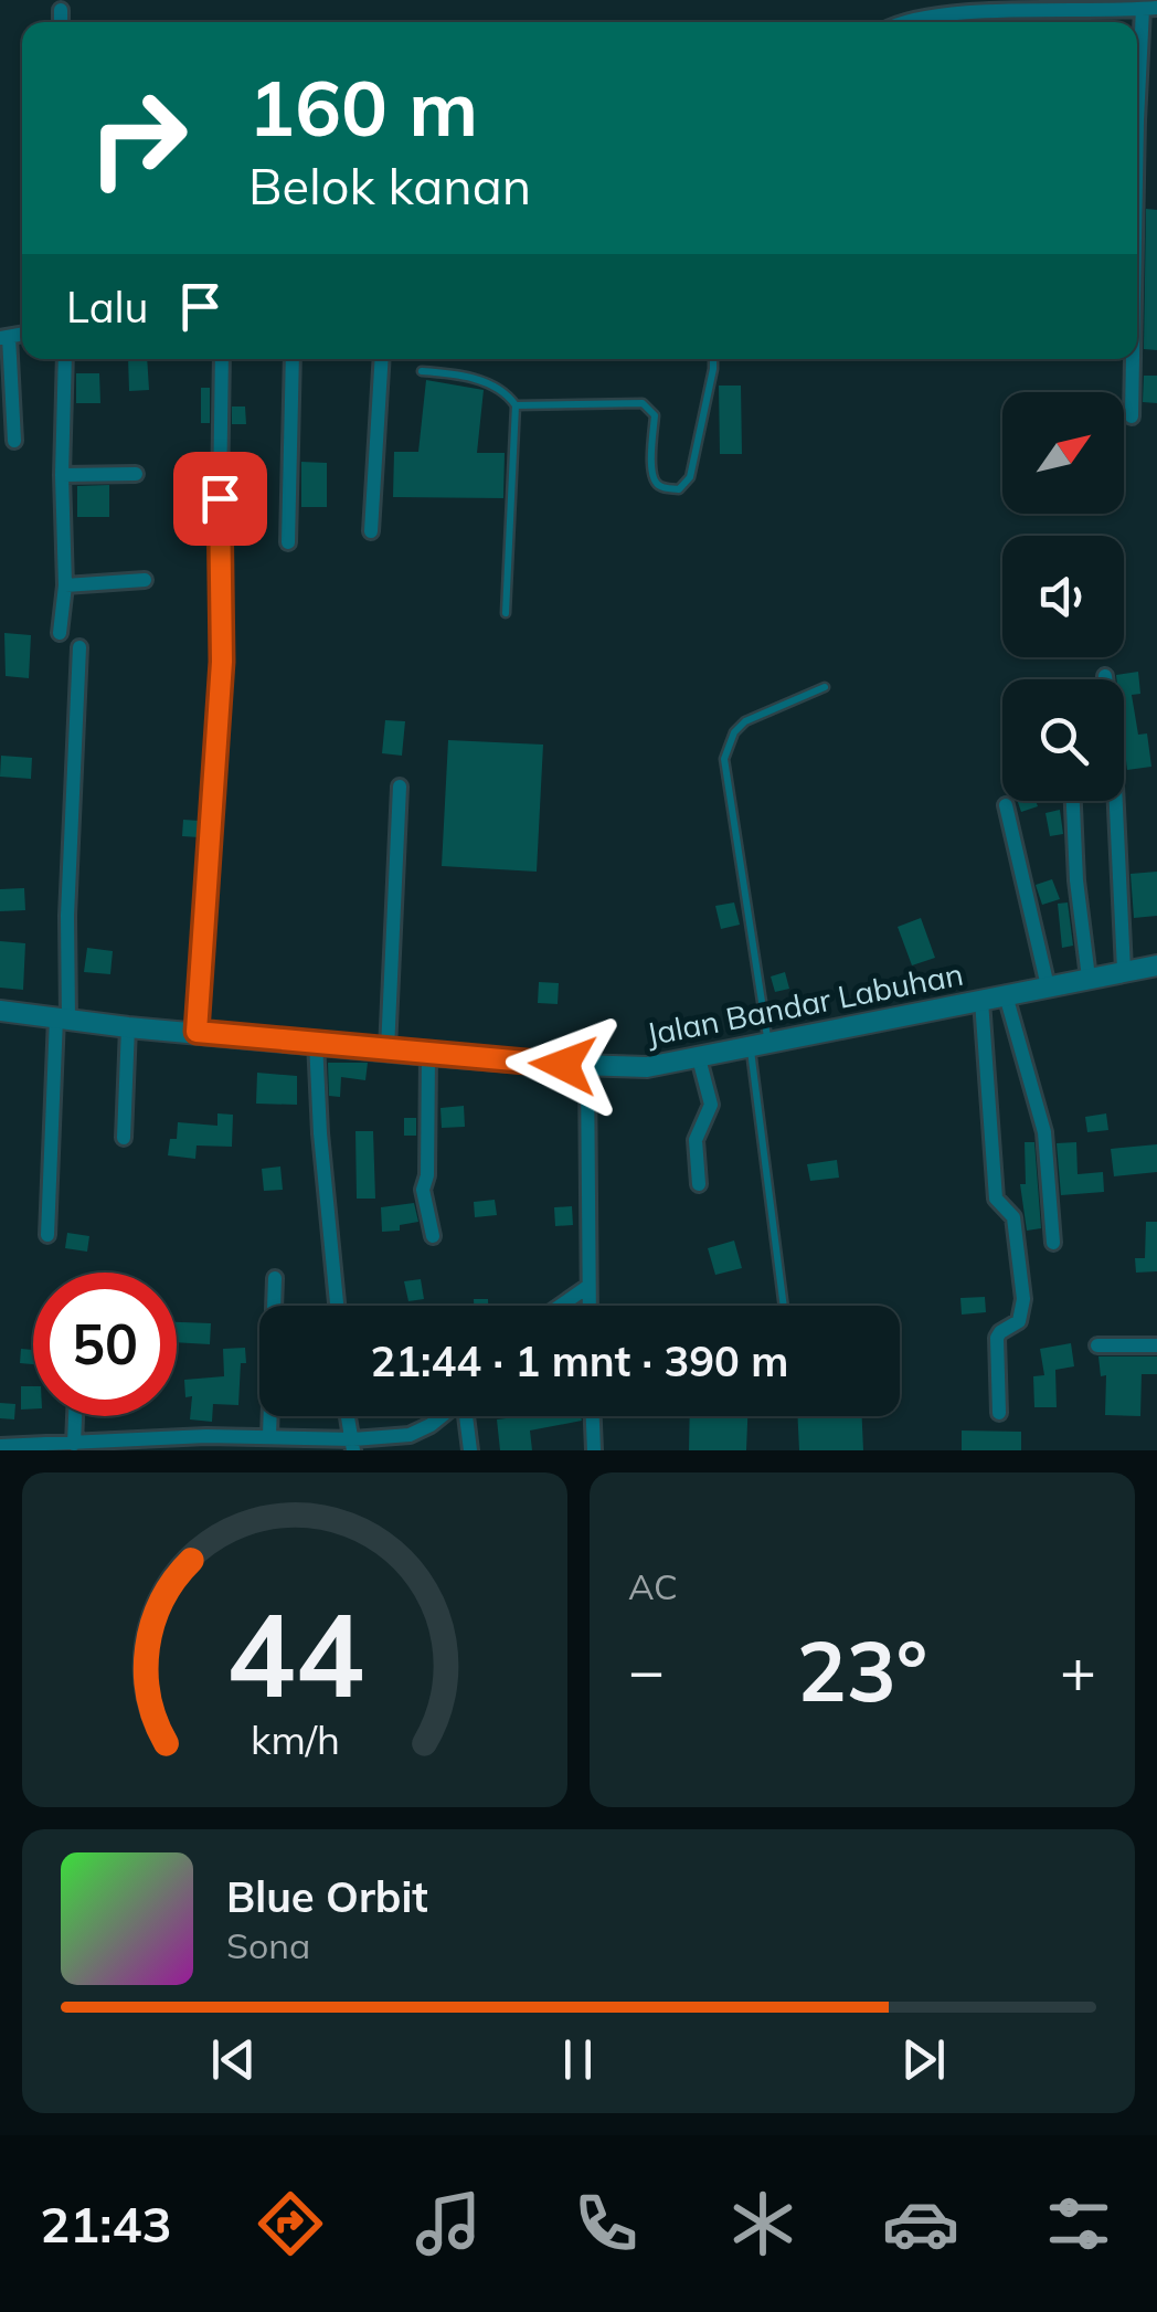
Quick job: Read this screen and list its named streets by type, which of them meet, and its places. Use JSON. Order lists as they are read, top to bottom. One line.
{"streets":{"main road":["Jalan Bandar Labuhan"]},"north":"top right","page":{"turn":["160 m","Belok kanan"],"then":"Lalu","limit":"50","trip":"21:44 · 1 mnt · 390 m","tile":"AC","heat":["−","23°","+"],"song":["Blue Orbit","Sona"],"tabs":"21:43","gauge":["44","km/h"]}}
